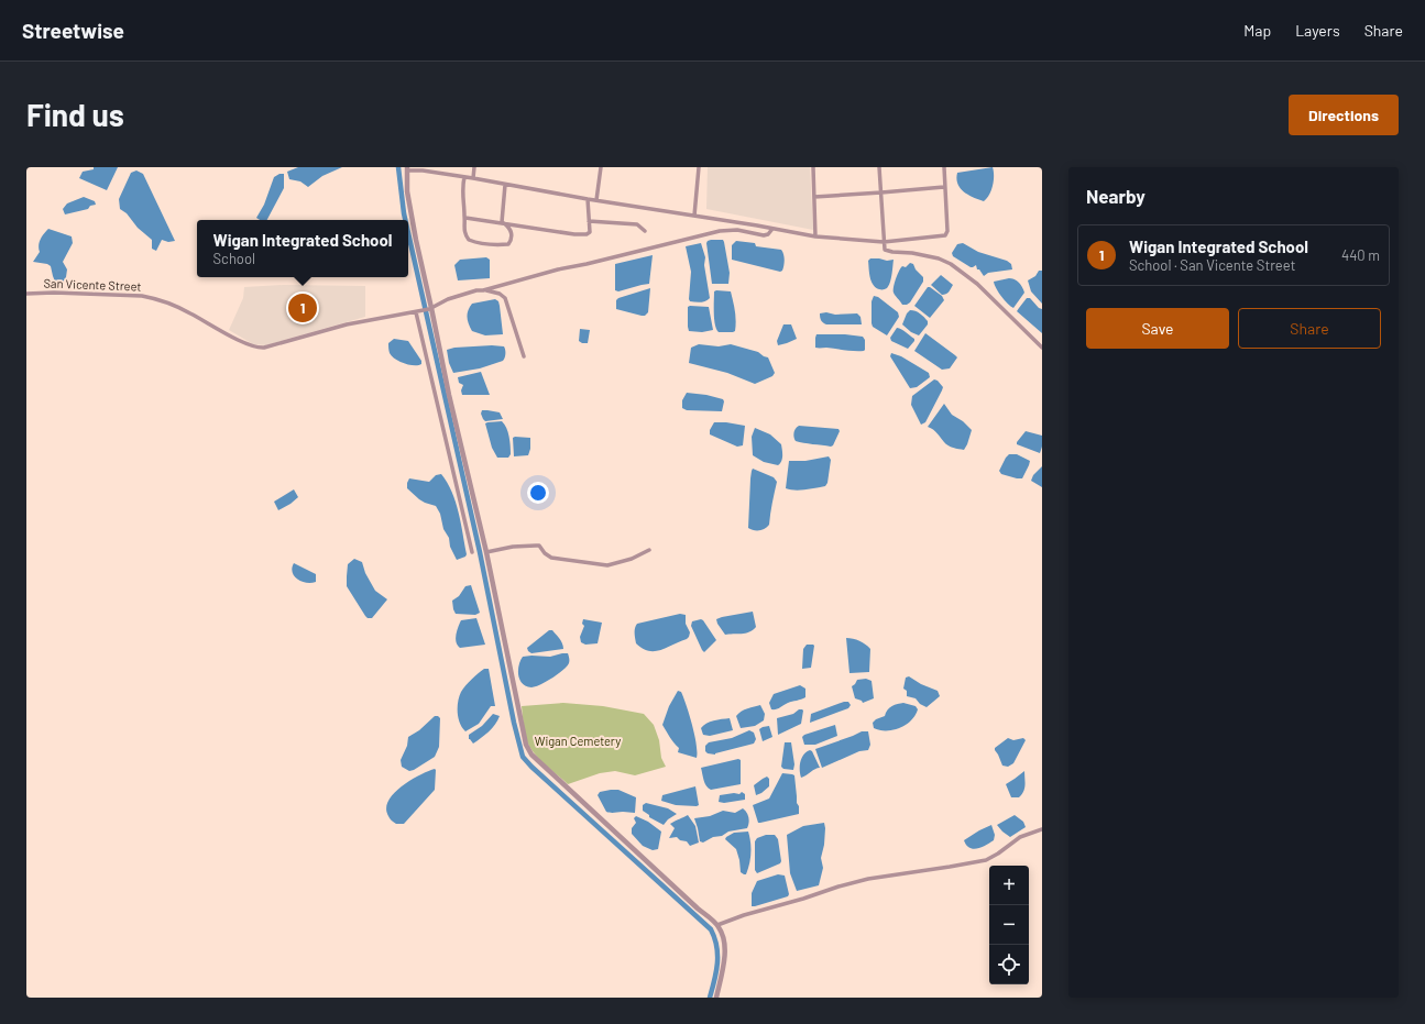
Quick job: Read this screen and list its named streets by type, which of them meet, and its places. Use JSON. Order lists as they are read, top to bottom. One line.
{"streets":{"street":["San Vicente Street"]},"parks":["Wigan Cemetery"],"page":{"header":"Streetwise","nav":["Map","Layers","Share"],"buttons":["Directions",["Save","Share"]],"title":"Find us","heading":"Nearby","popup":["Wigan Integrated School","School"],"list":[{"mark":"1","name":"Wigan Integrated School","note":"School · San Vicente Street","value":"440 m"}],"pins":"1","map_buttons":["+","−"]}}
